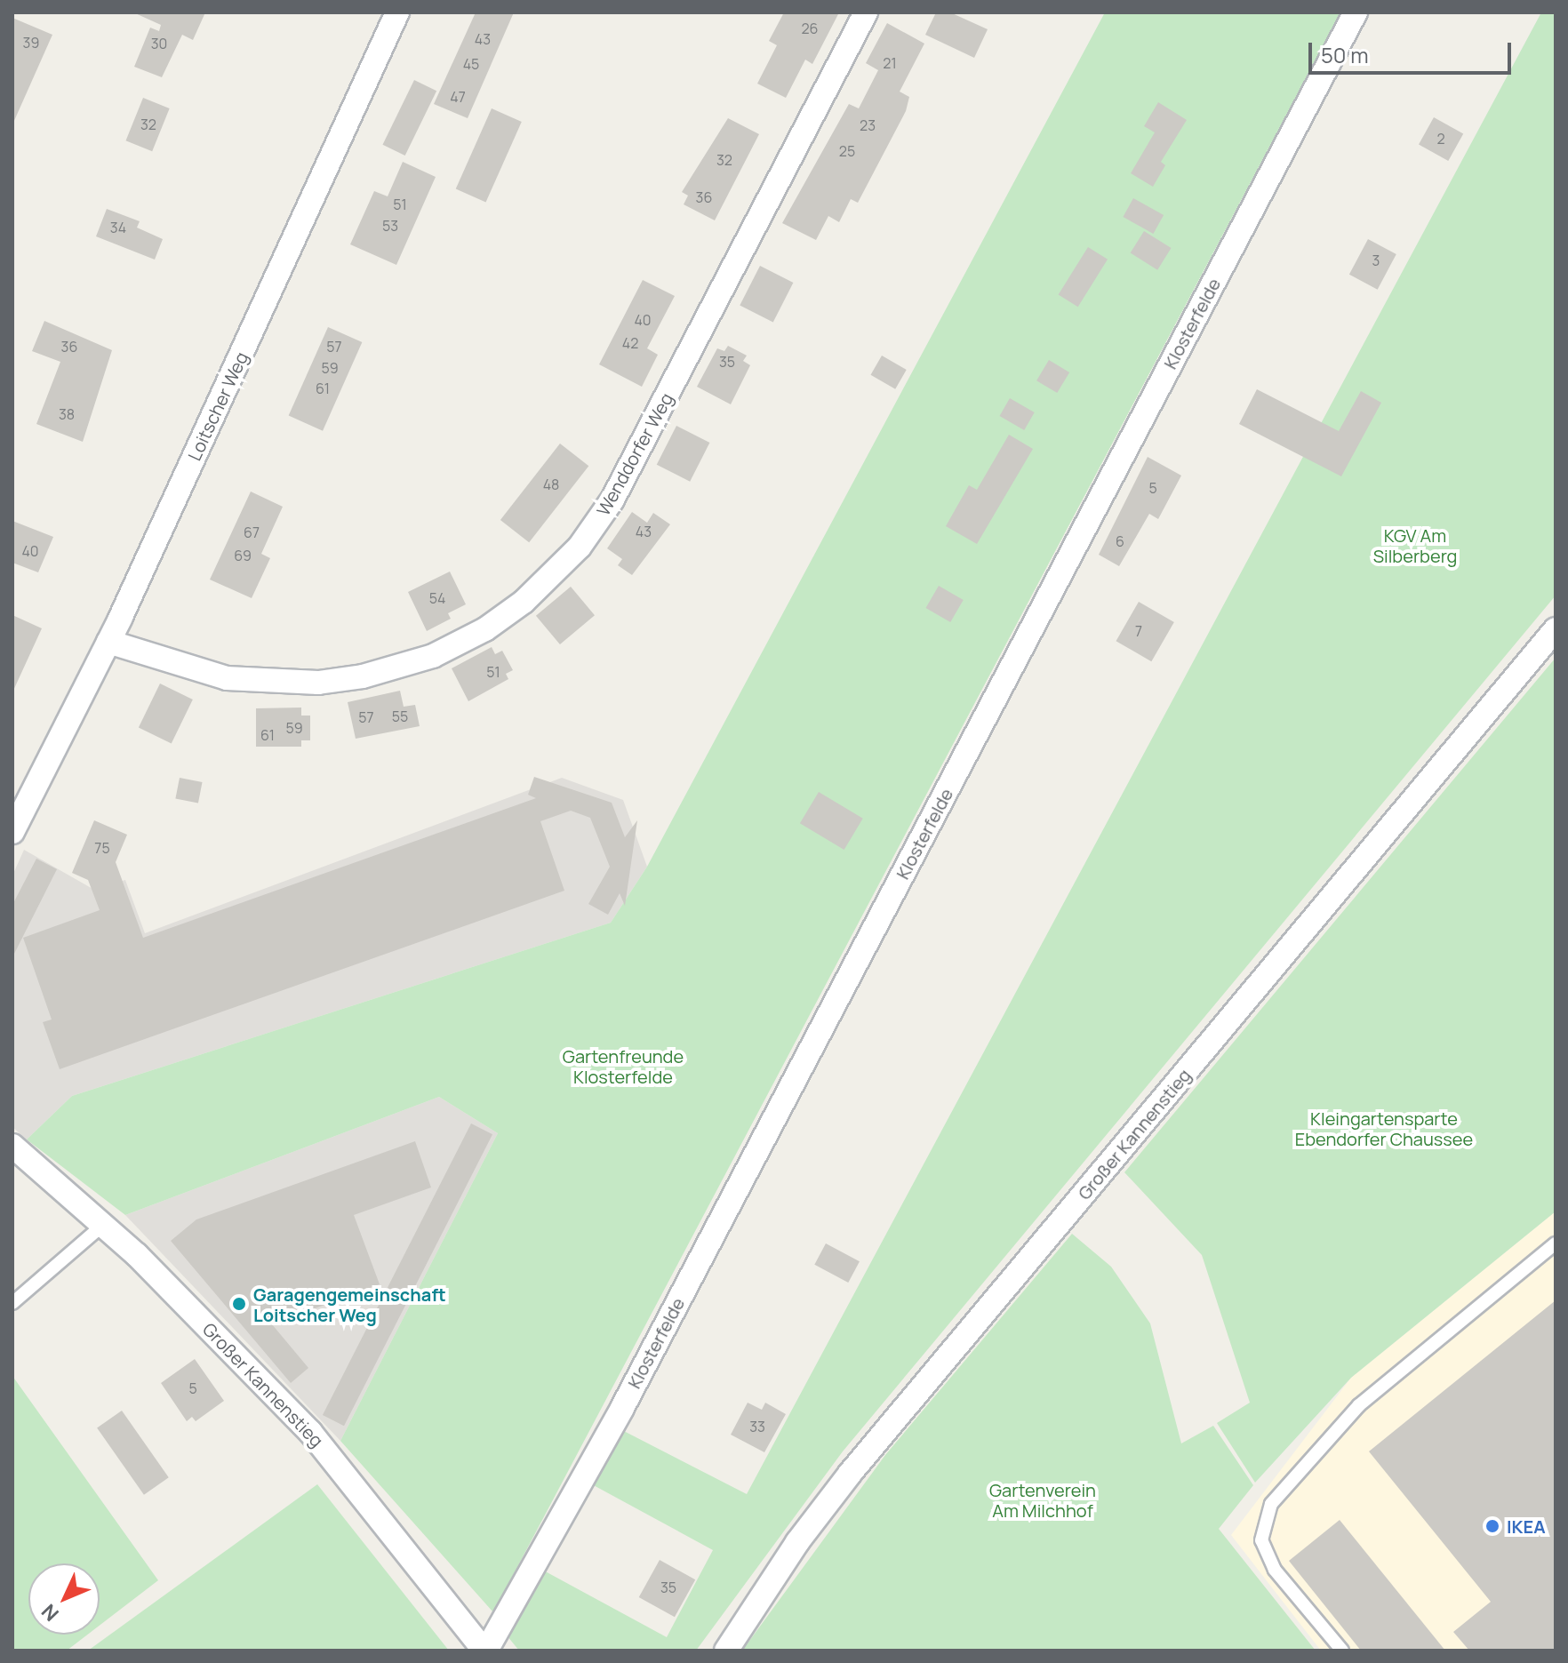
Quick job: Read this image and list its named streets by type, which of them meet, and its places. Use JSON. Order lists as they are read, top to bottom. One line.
{"streets":{"street":["Klosterfelde","Loitscher Weg","Wenddorfer Weg","Großer Kannenstieg"]},"crossings":[["Klosterfelde","Großer Kannenstieg"],["Loitscher Weg","Wenddorfer Weg"]],"parks":["KGV Am Silberberg","Gartenfreunde Klosterfelde","Kleingartensparte Ebendorfer Chaussee","Gartenverein Am Milchhof"],"places":["Garagengemeinschaft Loitscher Weg","IKEA"],"house_numbers":["26","43","39","30","21","45","47","32","23","2","25","32","36","51","53","34","3","40","42","36","57","35","59","61","38","48","5","43","67","6","40","69","54","7","51","55","57","59","61","75","5","33","35"],"scale_bar":"50 m","north":"bottom left"}
